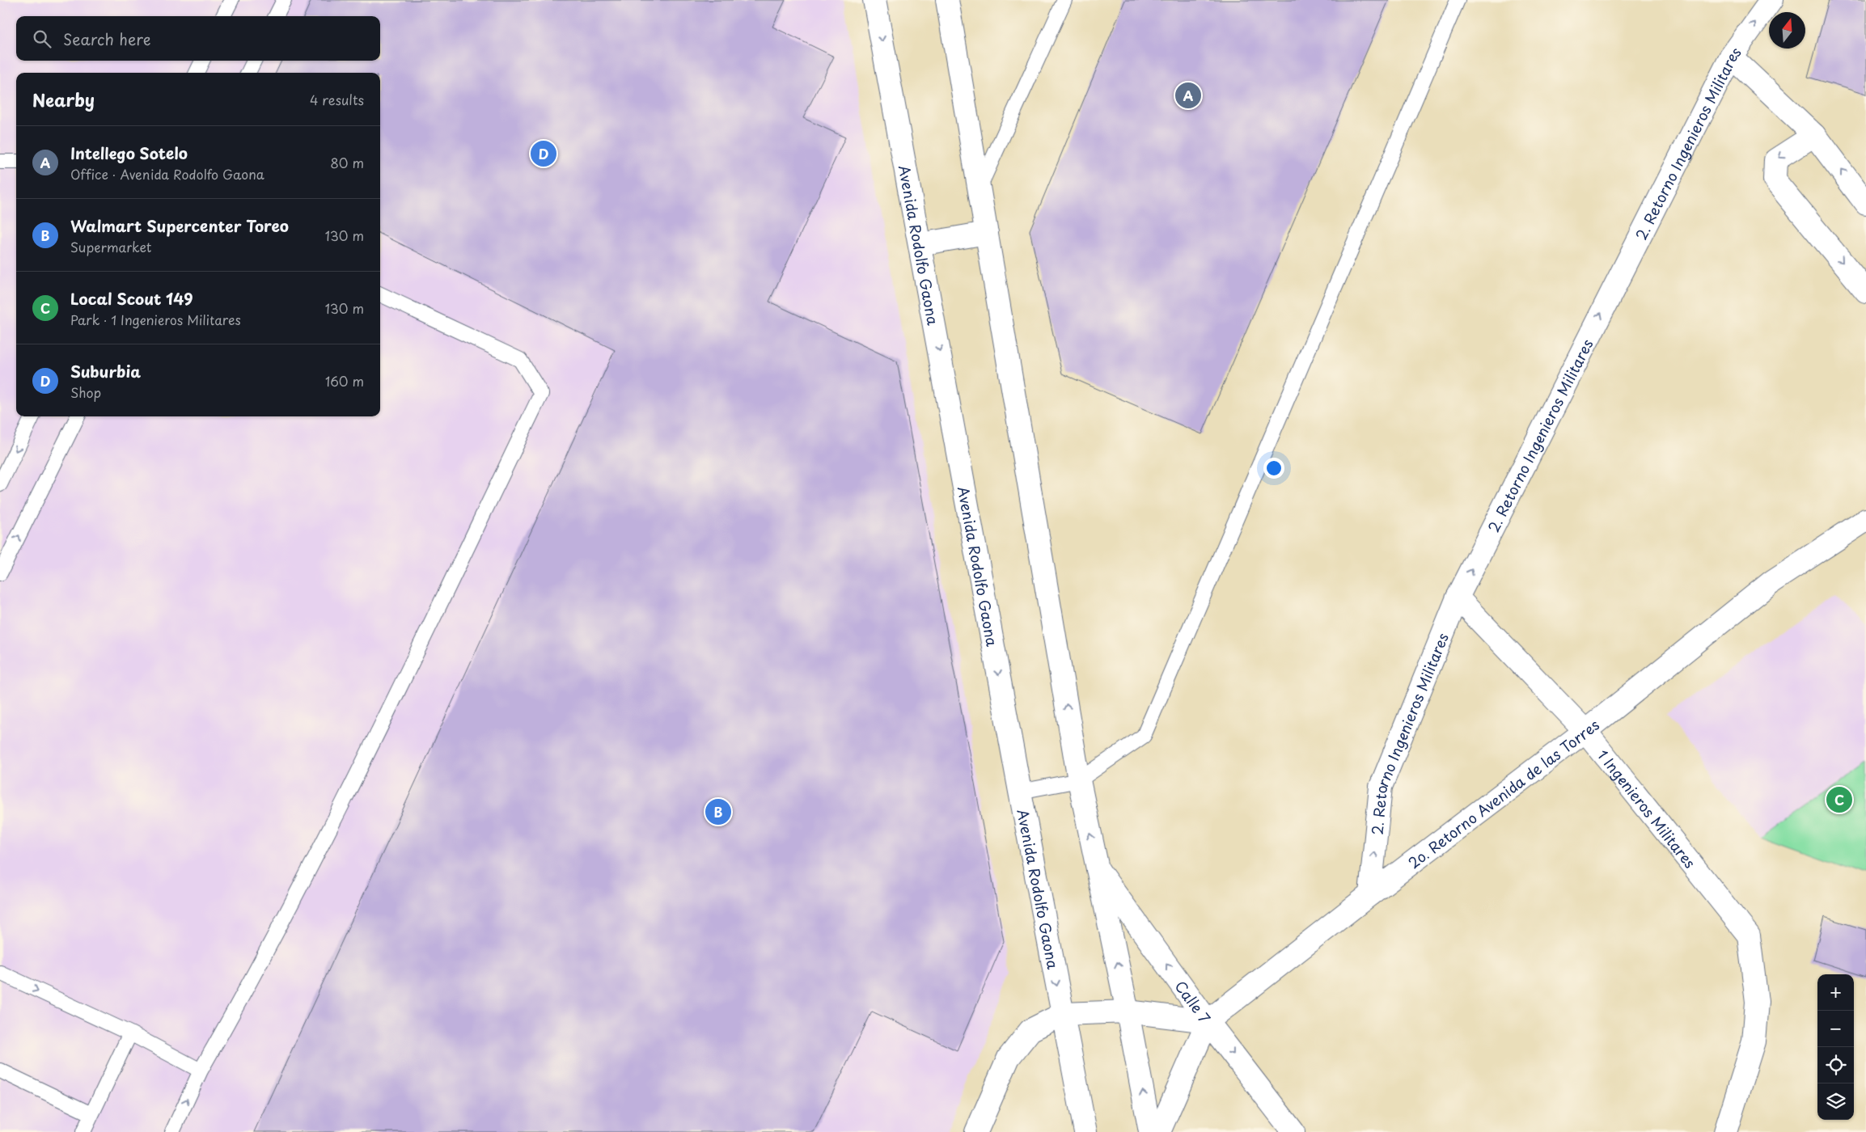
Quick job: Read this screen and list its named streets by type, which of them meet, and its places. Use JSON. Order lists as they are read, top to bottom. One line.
{"streets":{"street":["2. Retorno Ingenieros Militares","Avenida Rodolfo Gaona","2o. Retorno Avenida de las Torres","1 Ingenieros Militares","Calle 7"]},"crossings":[["2. Retorno Ingenieros Militares","2o. Retorno Avenida de las Torres"],["2. Retorno Ingenieros Militares","1 Ingenieros Militares"],["2o. Retorno Avenida de las Torres","1 Ingenieros Militares"],["2o. Retorno Avenida de las Torres","Calle 7"]],"one_way":["2. Retorno Ingenieros Militares"],"north":"top","page":{"search":"Search here","heading":["Nearby","4 results"],"pins":["A","D","C","B"],"list":[{"mark":"A","name":"Intellego Sotelo","note":"Office · Avenida Rodolfo Gaona","value":"80 m"},{"mark":"B","name":"Walmart Supercenter Toreo","note":"Supermarket","value":"130 m"},{"mark":"C","name":"Local Scout 149","note":"Park · 1 Ingenieros Militares","value":"130 m"},{"mark":"D","name":"Suburbia","note":"Shop","value":"160 m"}],"map_buttons":["+","−"]}}
